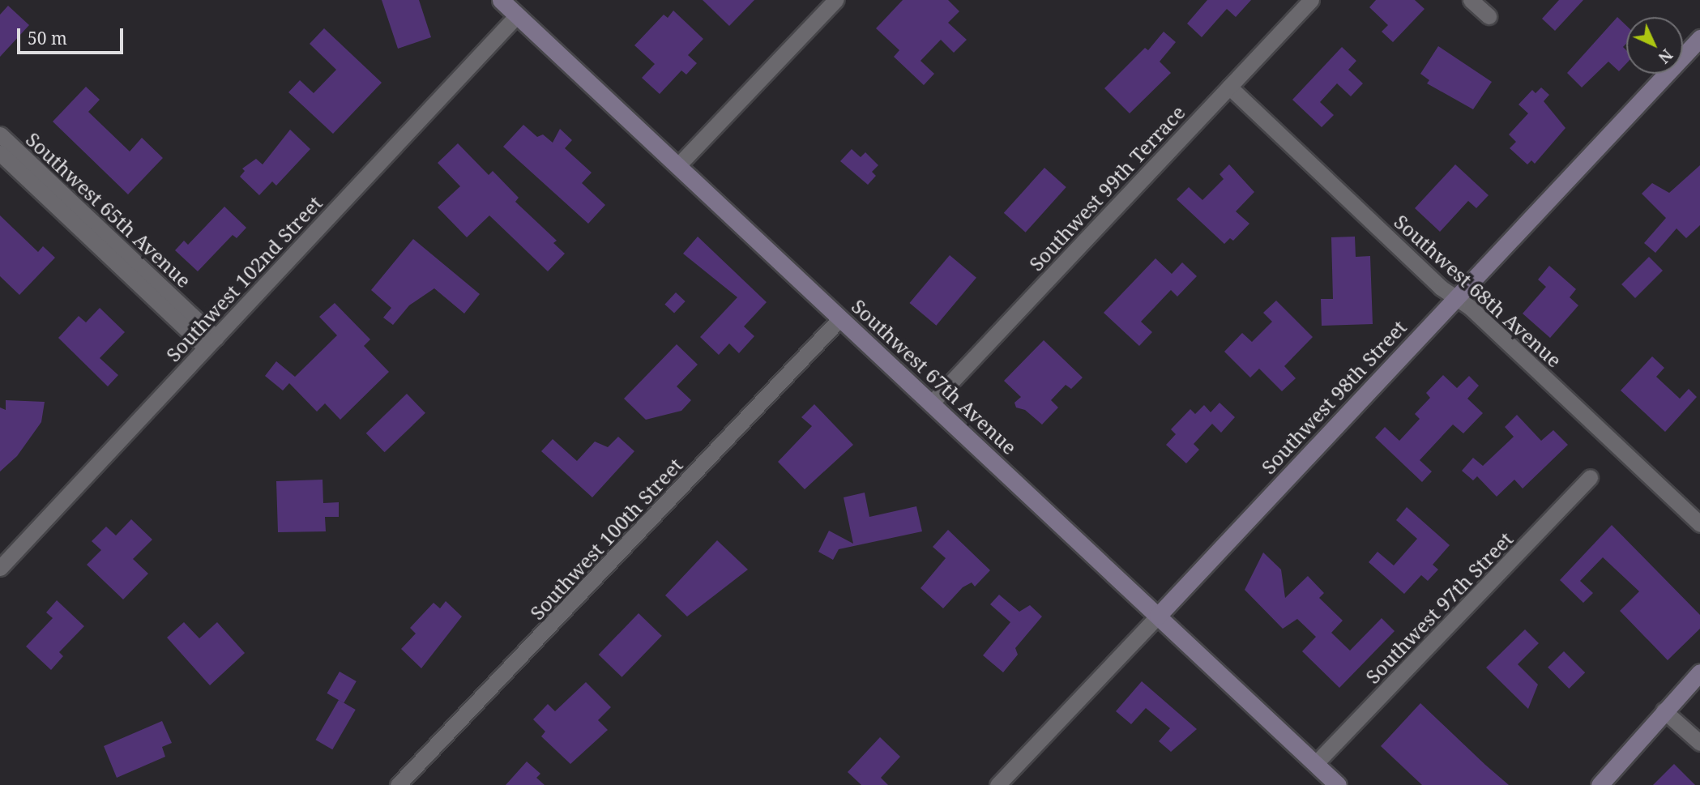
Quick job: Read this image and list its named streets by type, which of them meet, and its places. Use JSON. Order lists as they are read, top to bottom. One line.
{"streets":{"main road":["Southwest 67th Avenue","Southwest 98th Street"],"street":["Southwest 99th Terrace","Southwest 65th Avenue","Southwest 102nd Street","Southwest 68th Avenue","Southwest 100th Street","Southwest 97th Street"]},"crossings":[["Southwest 99th Terrace","Southwest 68th Avenue"],["Southwest 99th Terrace","Southwest 67th Avenue"],["Southwest 65th Avenue","Southwest 102nd Street"],["Southwest 102nd Street","Southwest 67th Avenue"],["Southwest 68th Avenue","Southwest 98th Street"],["Southwest 67th Avenue","Southwest 98th Street"],["Southwest 67th Avenue","Southwest 100th Street"],["Southwest 67th Avenue","Southwest 97th Street"]],"scale_bar":"50 m","north":"bottom right"}
